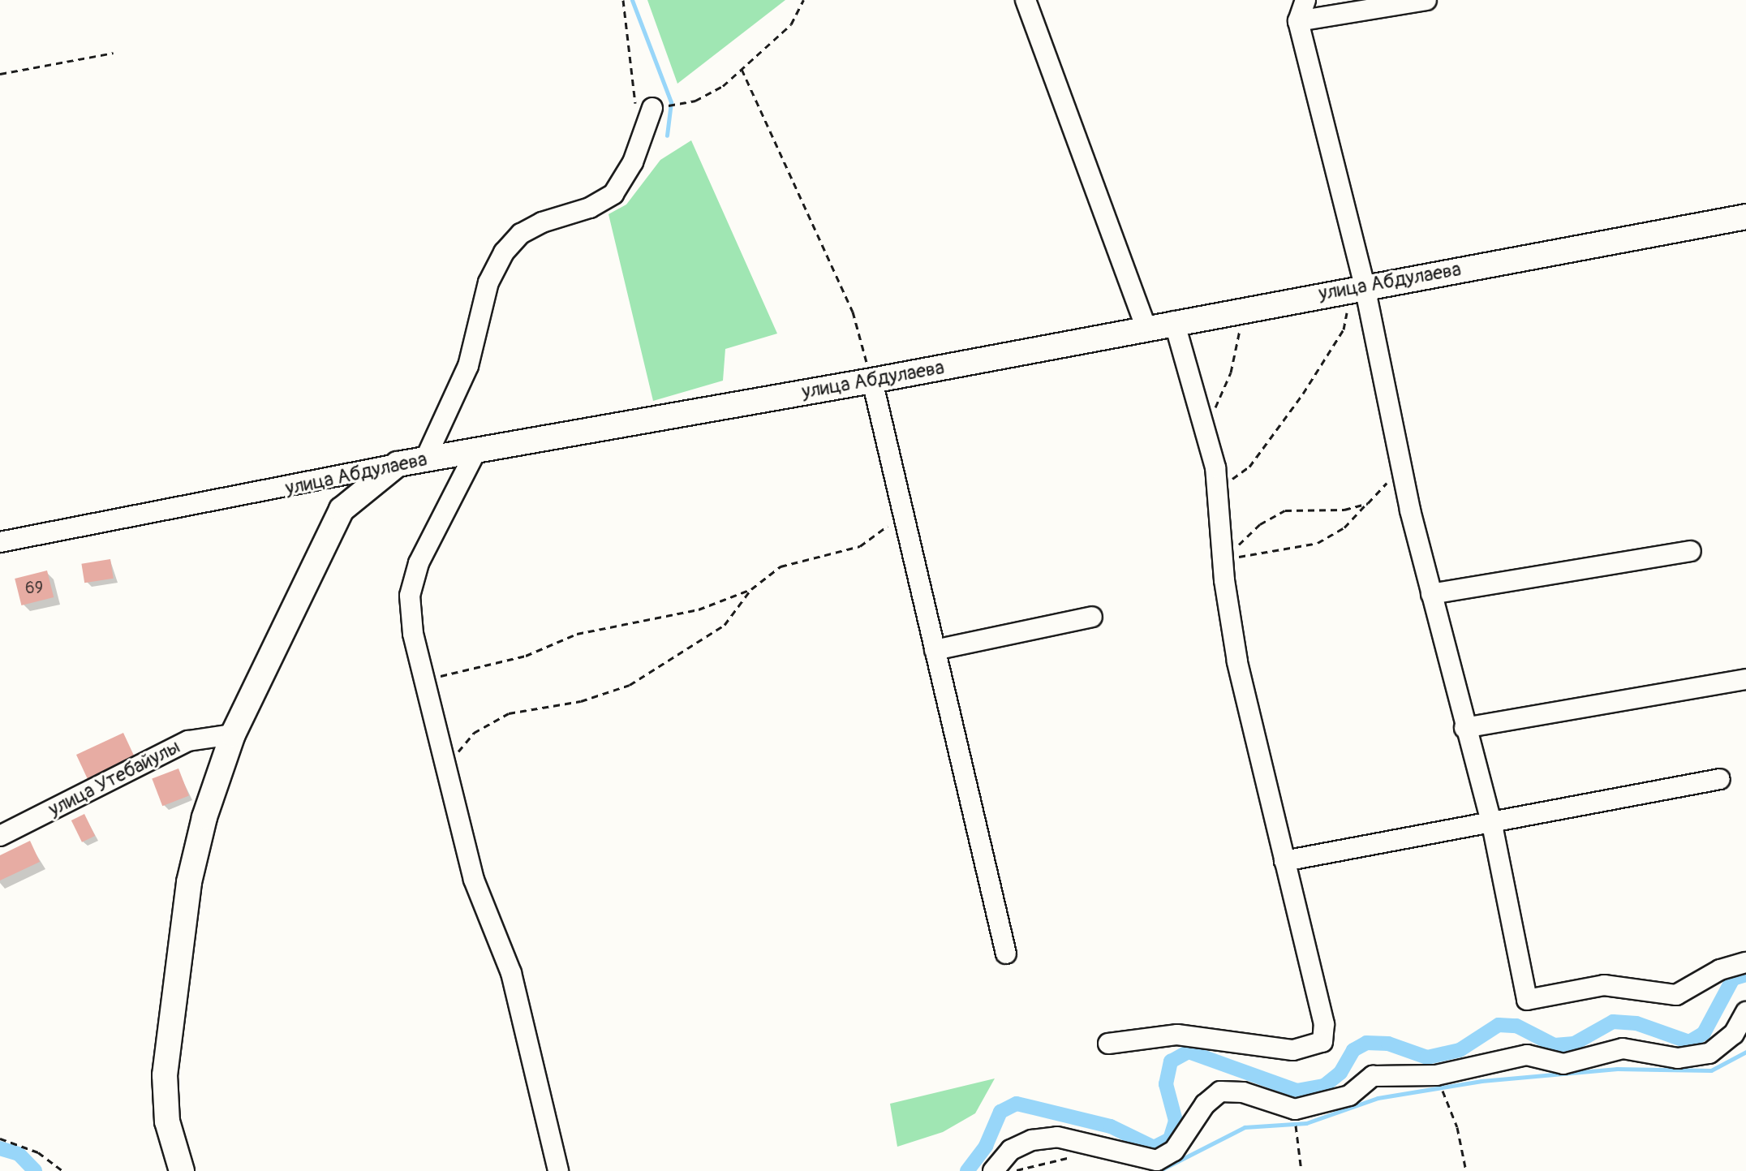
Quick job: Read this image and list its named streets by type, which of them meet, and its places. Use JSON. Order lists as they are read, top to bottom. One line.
{"streets":{"main road":["улица Абдулаева"],"street":["улица Утебайулы"]},"house_numbers":["69"]}
